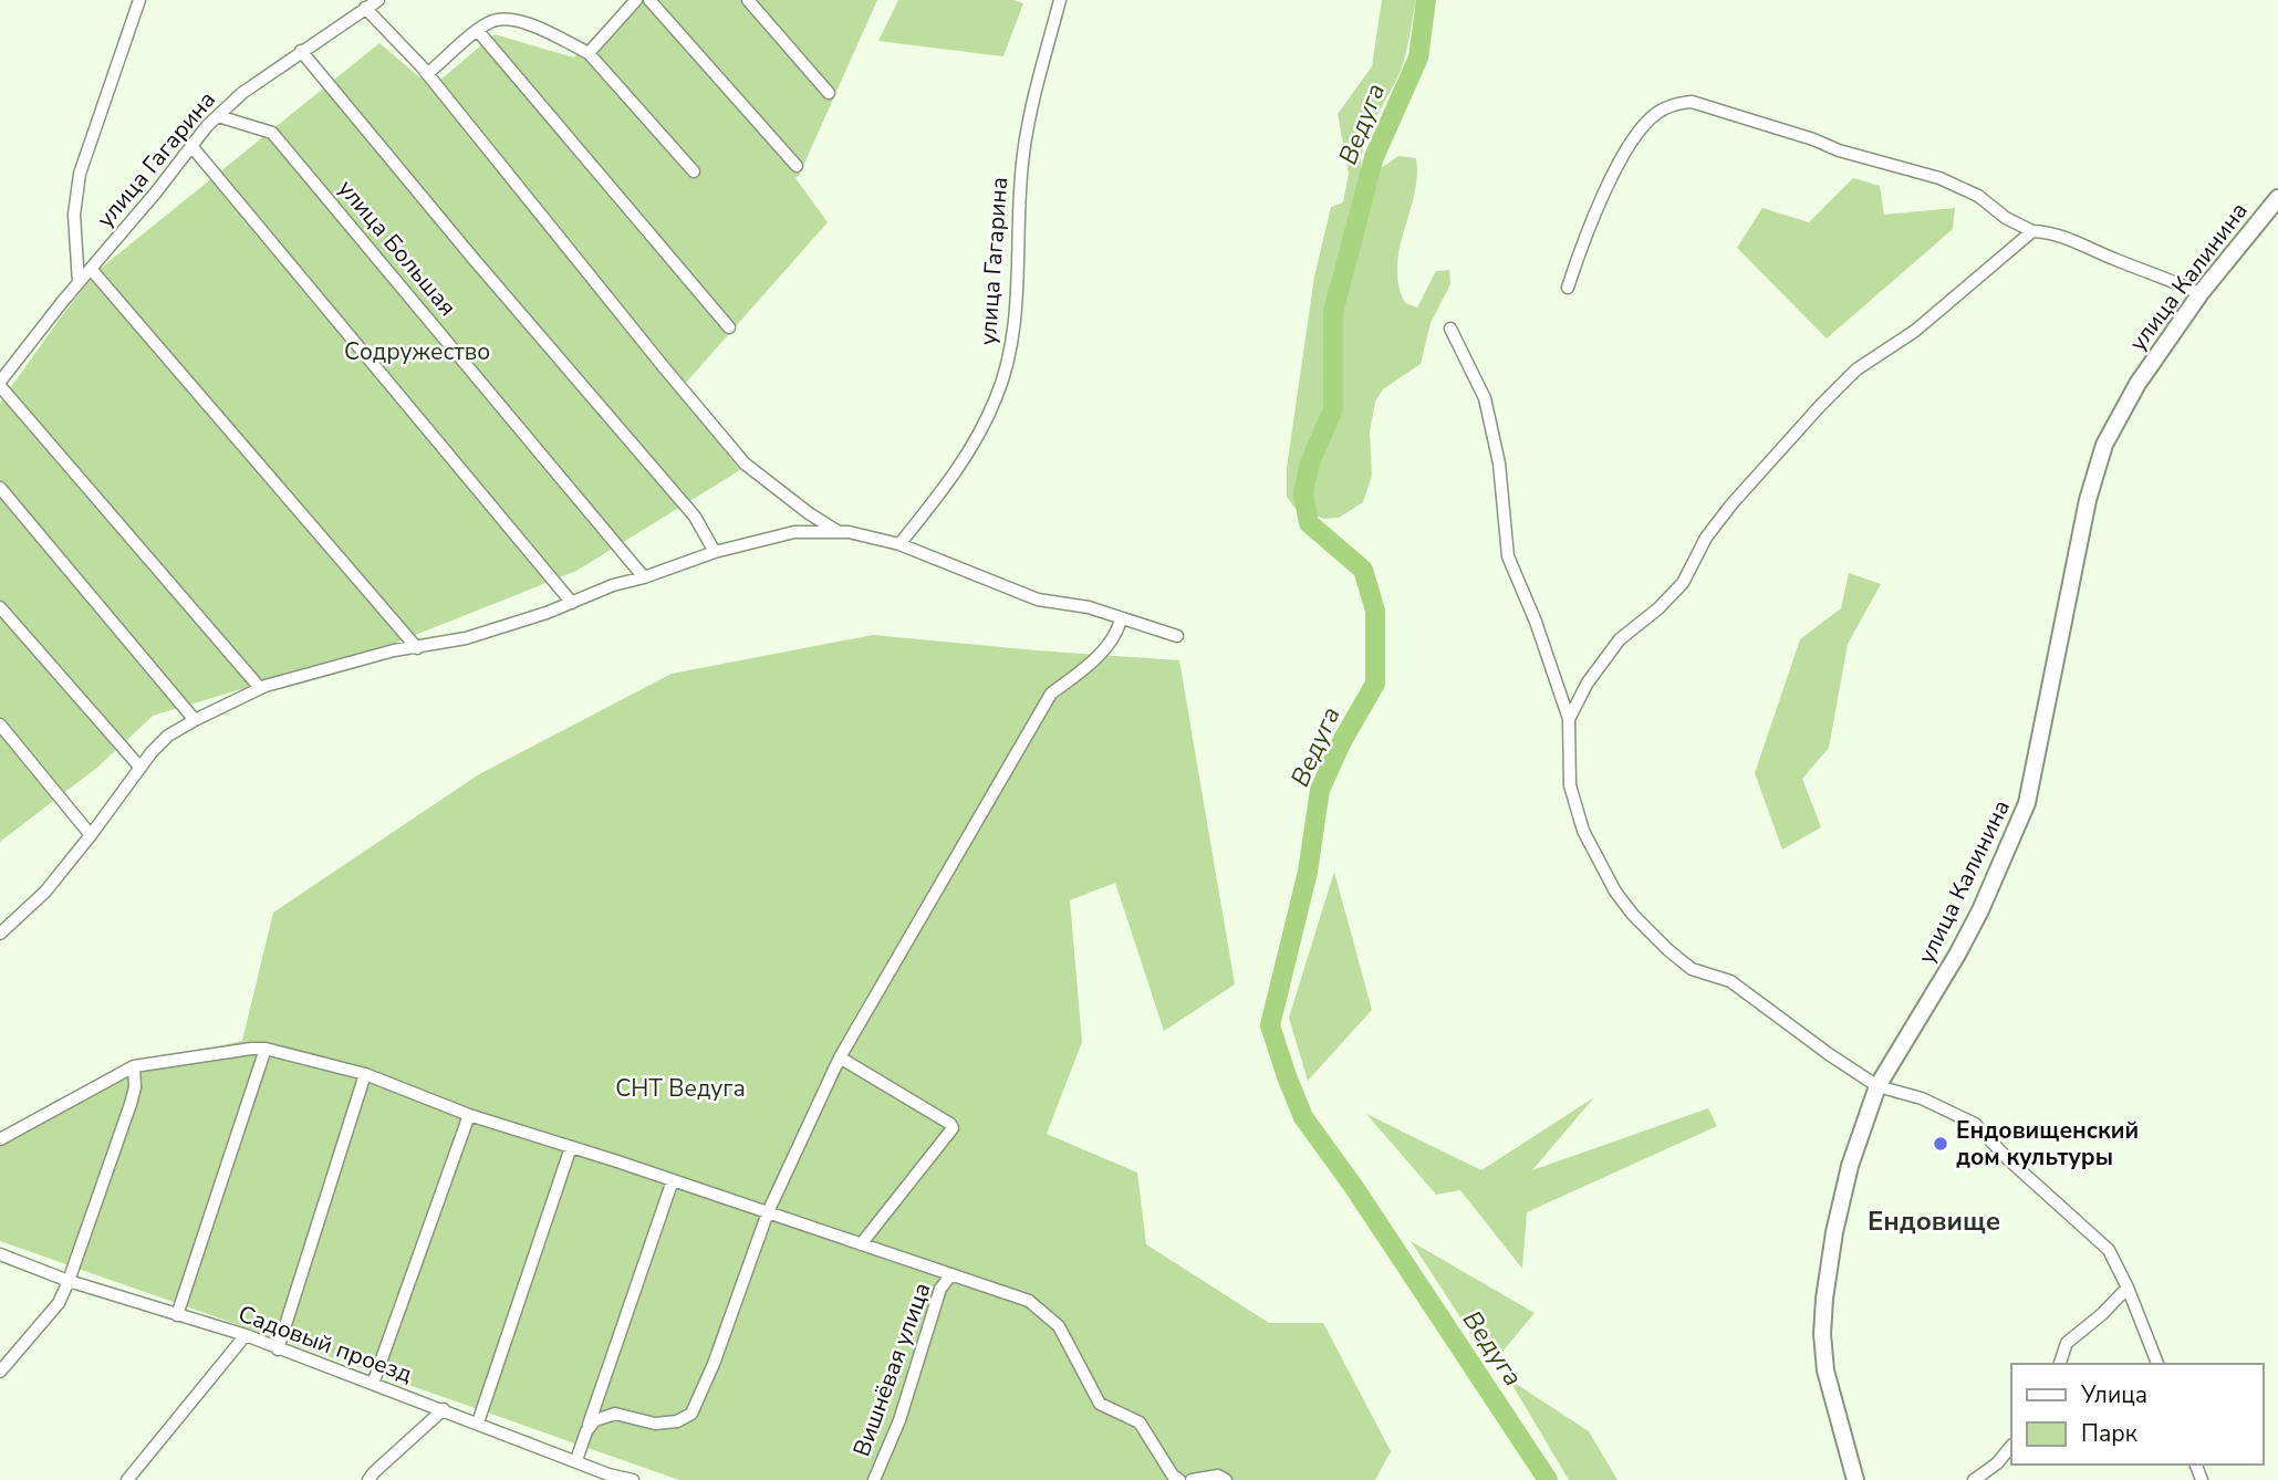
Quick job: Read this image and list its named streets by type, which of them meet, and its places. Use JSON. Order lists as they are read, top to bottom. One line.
{"streets":{"street":["улица Гагарина","улица Большая","улица Калинина","Садовый проезд","Вишнёвая улица"]},"crossings":[["улица Гагарина","улица Большая"]],"districts":["Ендовище"],"water":["Ведуга"],"parks":["Содружество","СНТ Ведуга"],"places":["Ендовищенский дом культуры"],"legend":["Улица","Парк"]}
